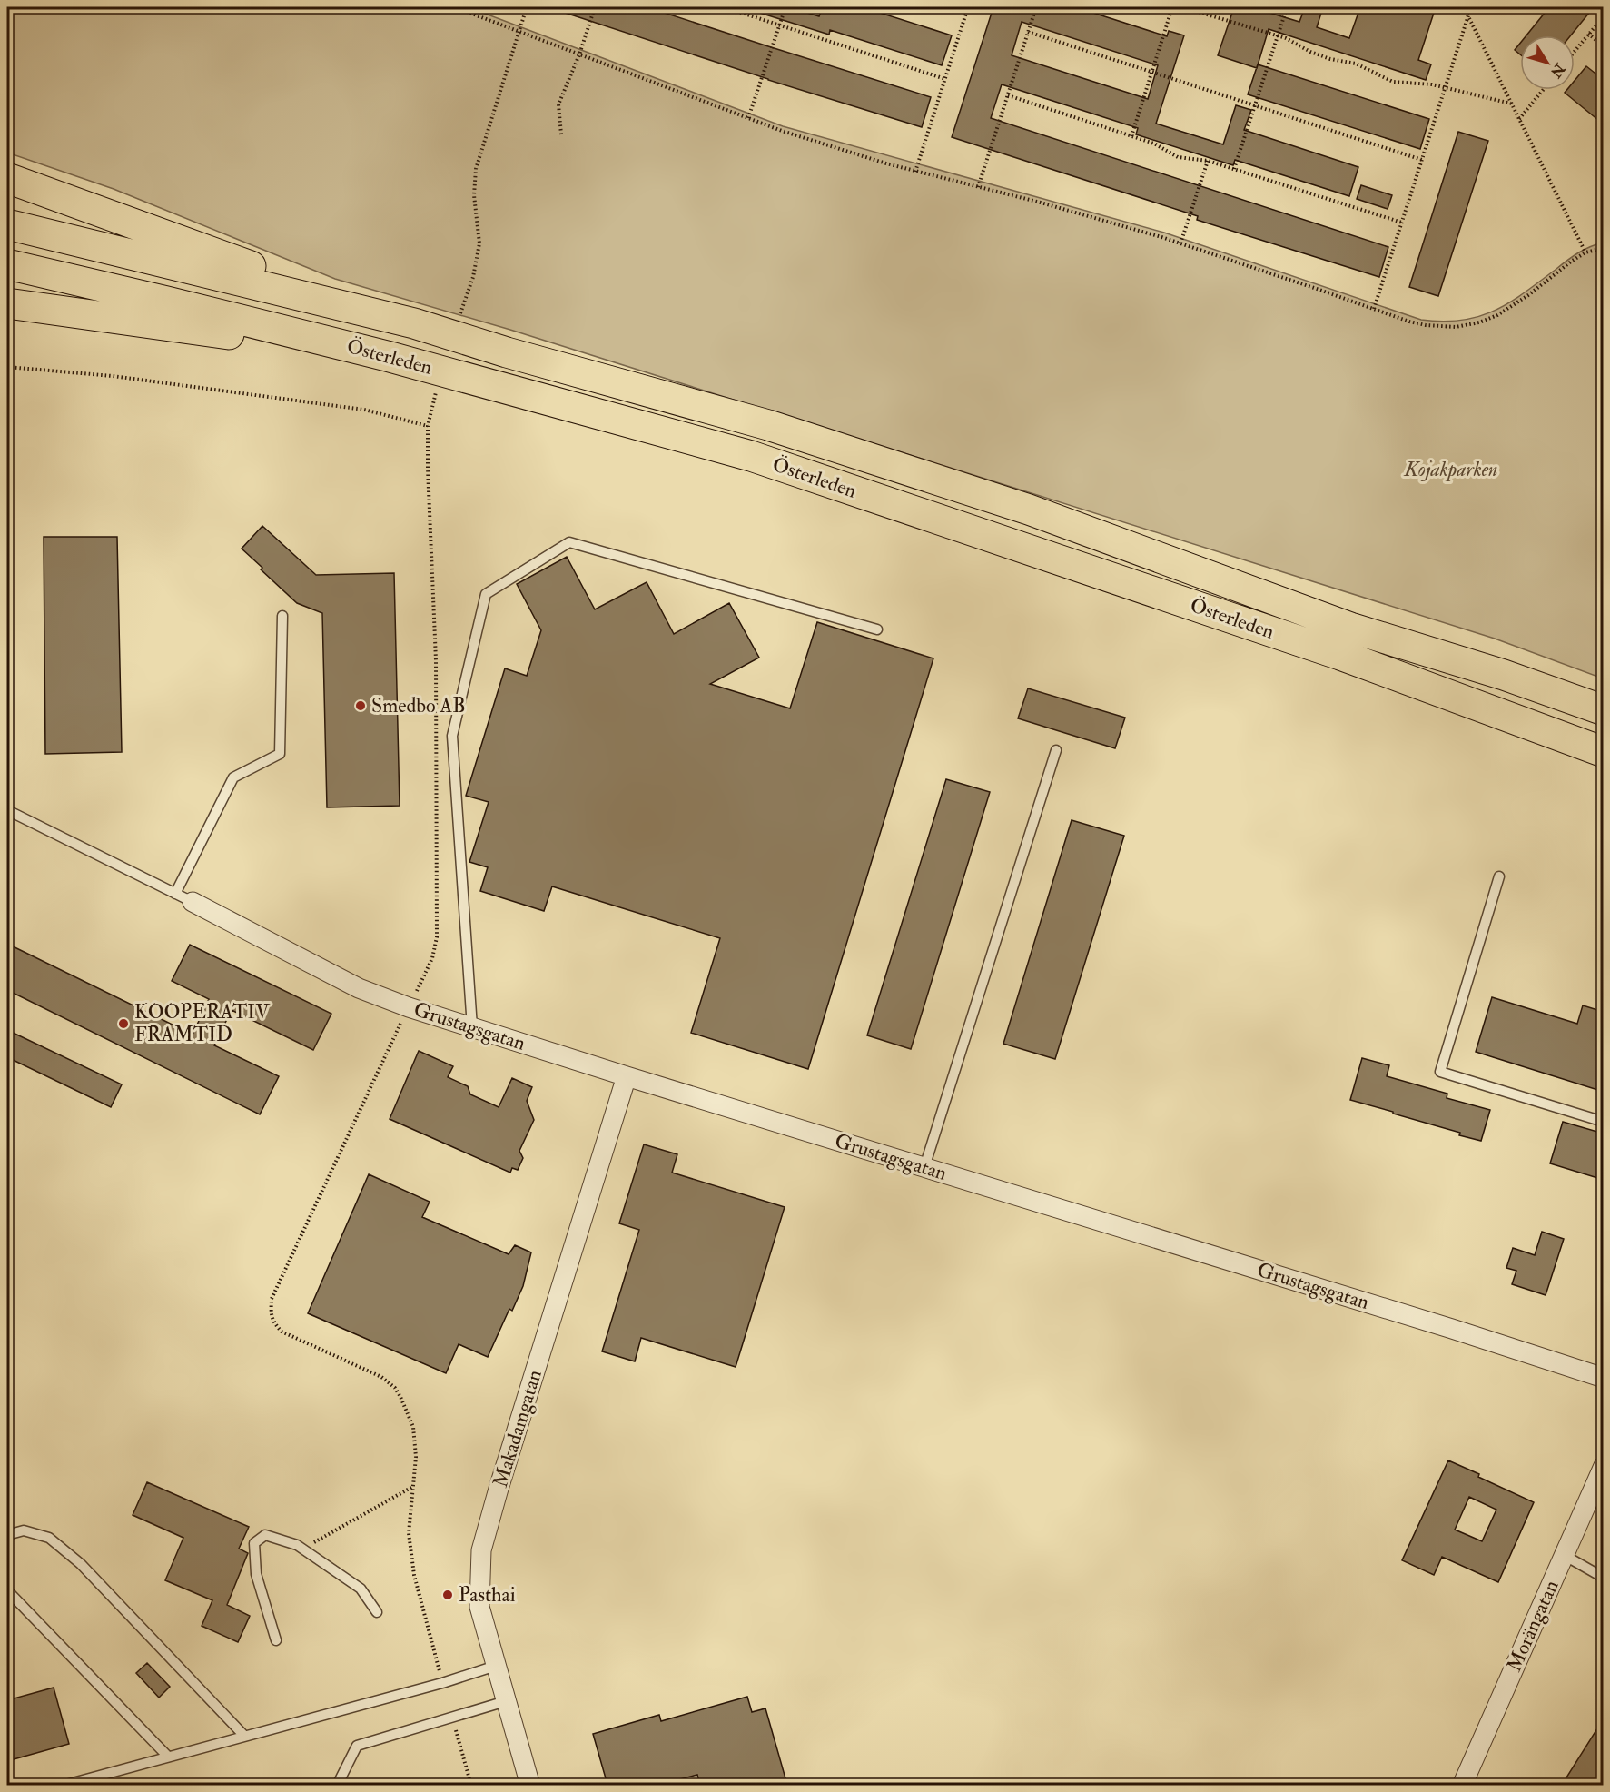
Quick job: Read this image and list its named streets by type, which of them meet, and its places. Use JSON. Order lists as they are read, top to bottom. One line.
{"streets":{"main road":["Österleden"],"street":["Grustagsgatan","Makadamgatan","Morängatan"]},"crossings":[["Grustagsgatan","Makadamgatan"]],"parks":["Kojakparken"],"places":["Smedbo AB","KOOPERATIV FRAMTID","Pasthai"],"north":"bottom right"}
